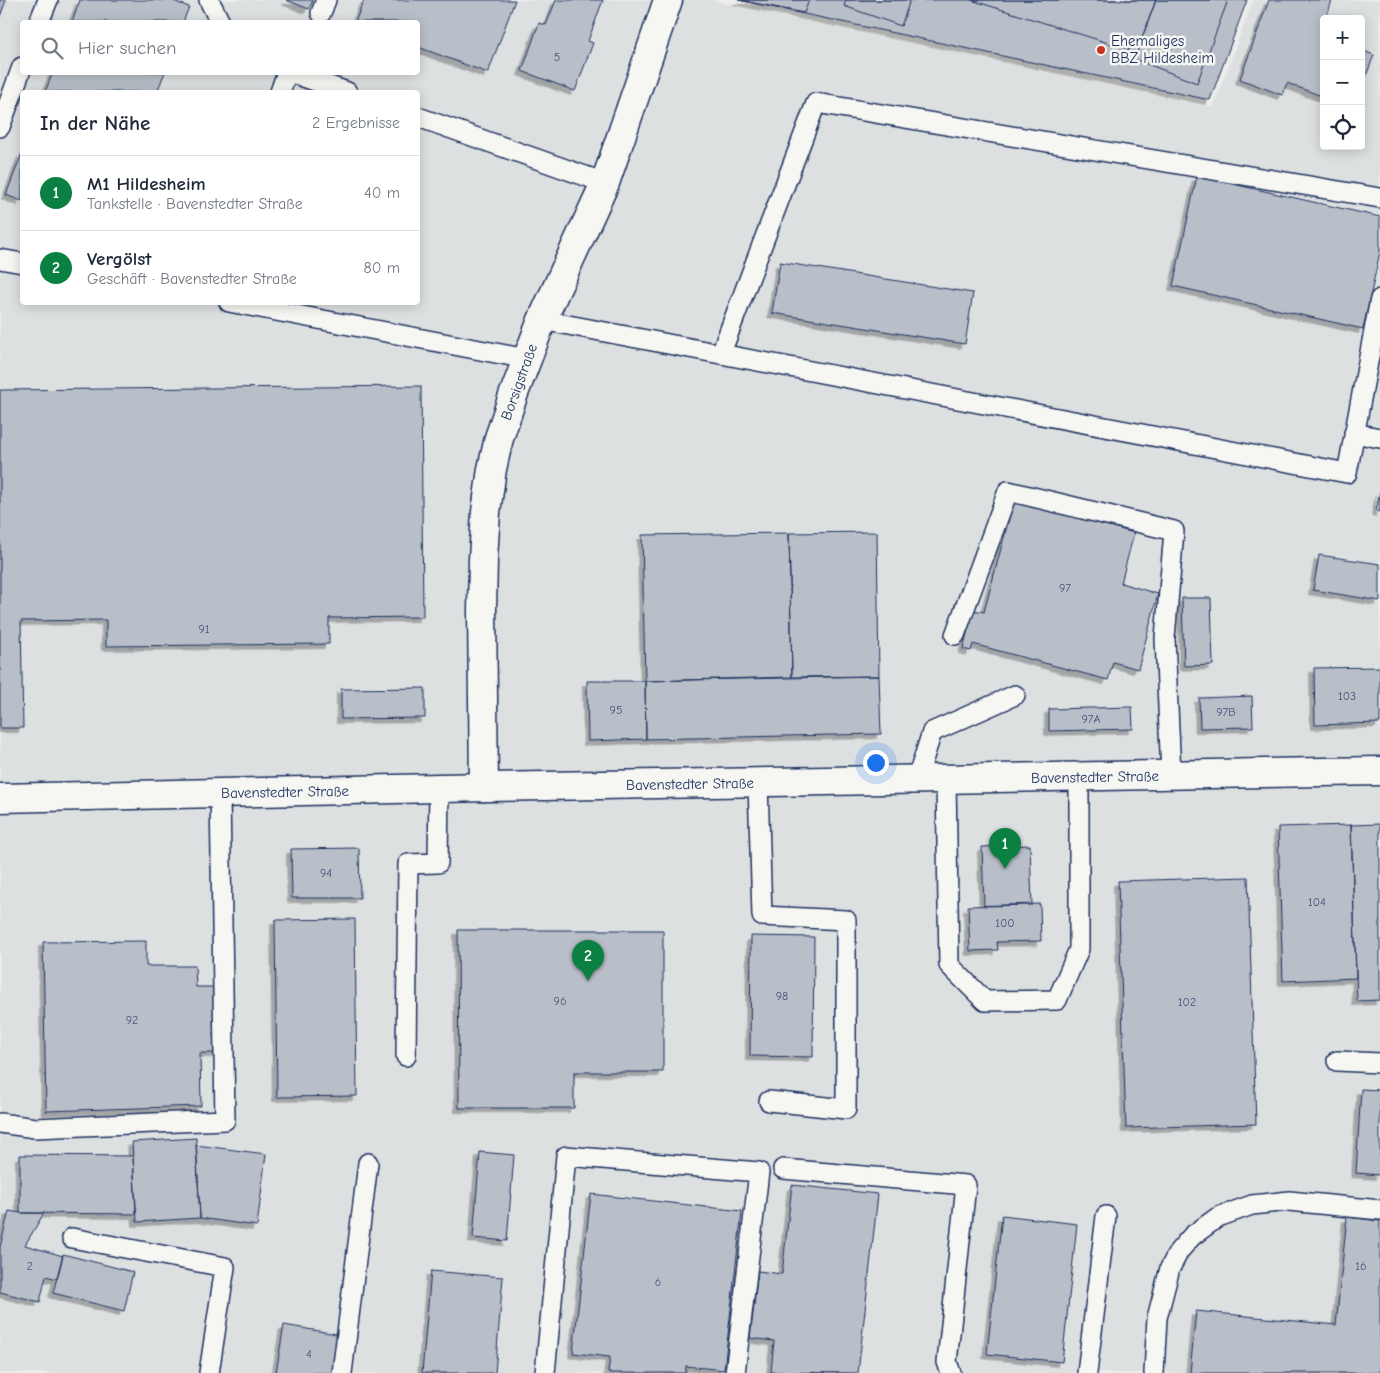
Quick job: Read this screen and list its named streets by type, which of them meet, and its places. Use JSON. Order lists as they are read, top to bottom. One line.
{"streets":{"street":["Borsigstraße","Bavenstedter Straße"]},"crossings":[["Borsigstraße","Bavenstedter Straße"]],"places":["Ehemaliges BBZ Hildesheim"],"house_numbers":["5","97","91","103","95","97B","97A","94","104","100","98","96","102","92","2","16","6","4"],"page":{"map_buttons":["+","−"],"search":"Hier suchen","heading":["In der Nähe","2 Ergebnisse"],"list":[{"mark":"1","name":"M1 Hildesheim","note":"Tankstelle · Bavenstedter Straße","value":"40 m"},{"mark":"2","name":"Vergölst","note":"Geschäft · Bavenstedter Straße","value":"80 m"}],"pins":["1","2"]}}
